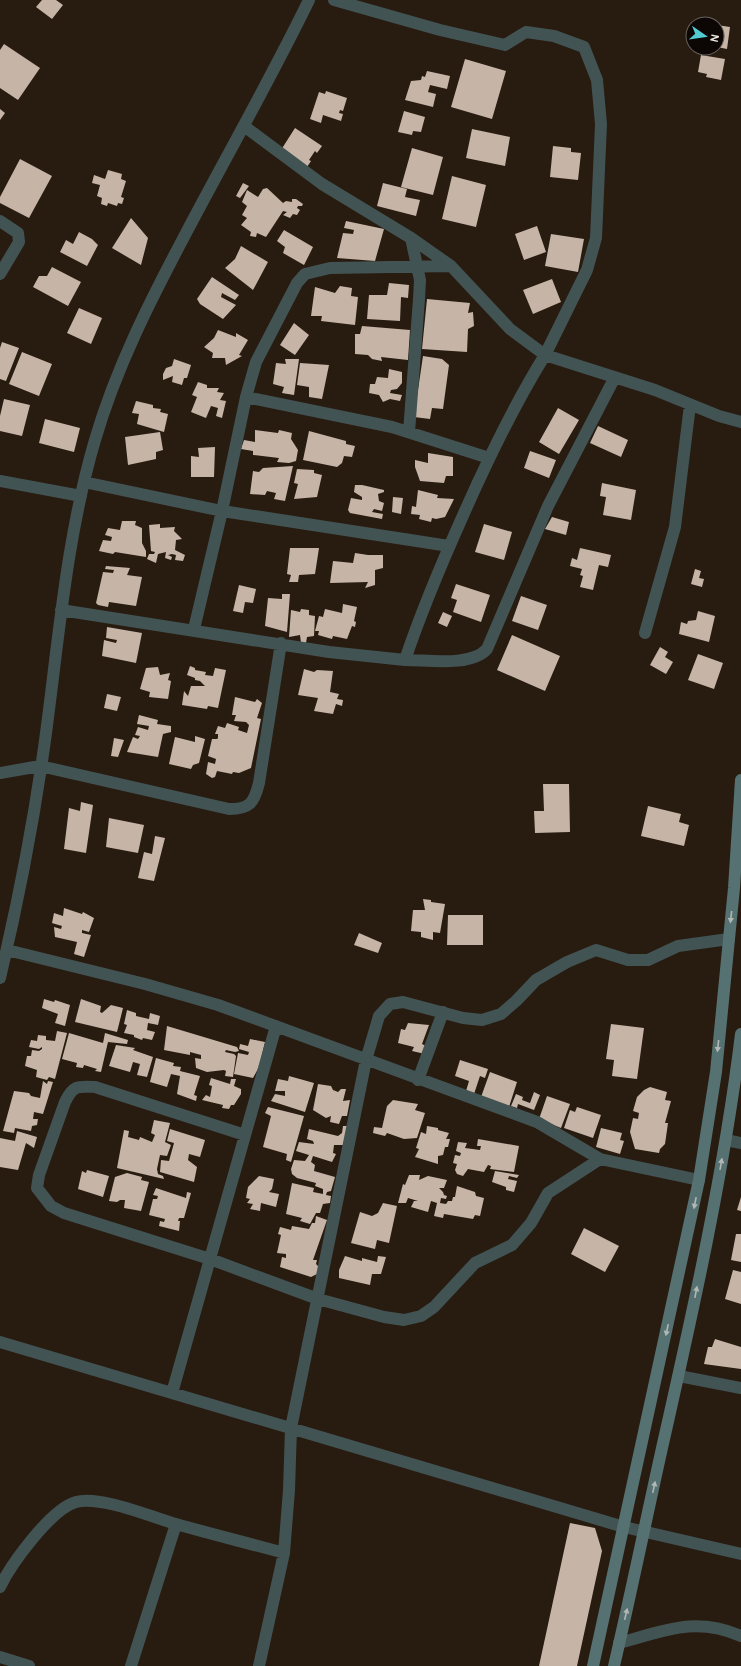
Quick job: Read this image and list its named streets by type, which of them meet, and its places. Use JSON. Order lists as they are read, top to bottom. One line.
{"north":"right"}
